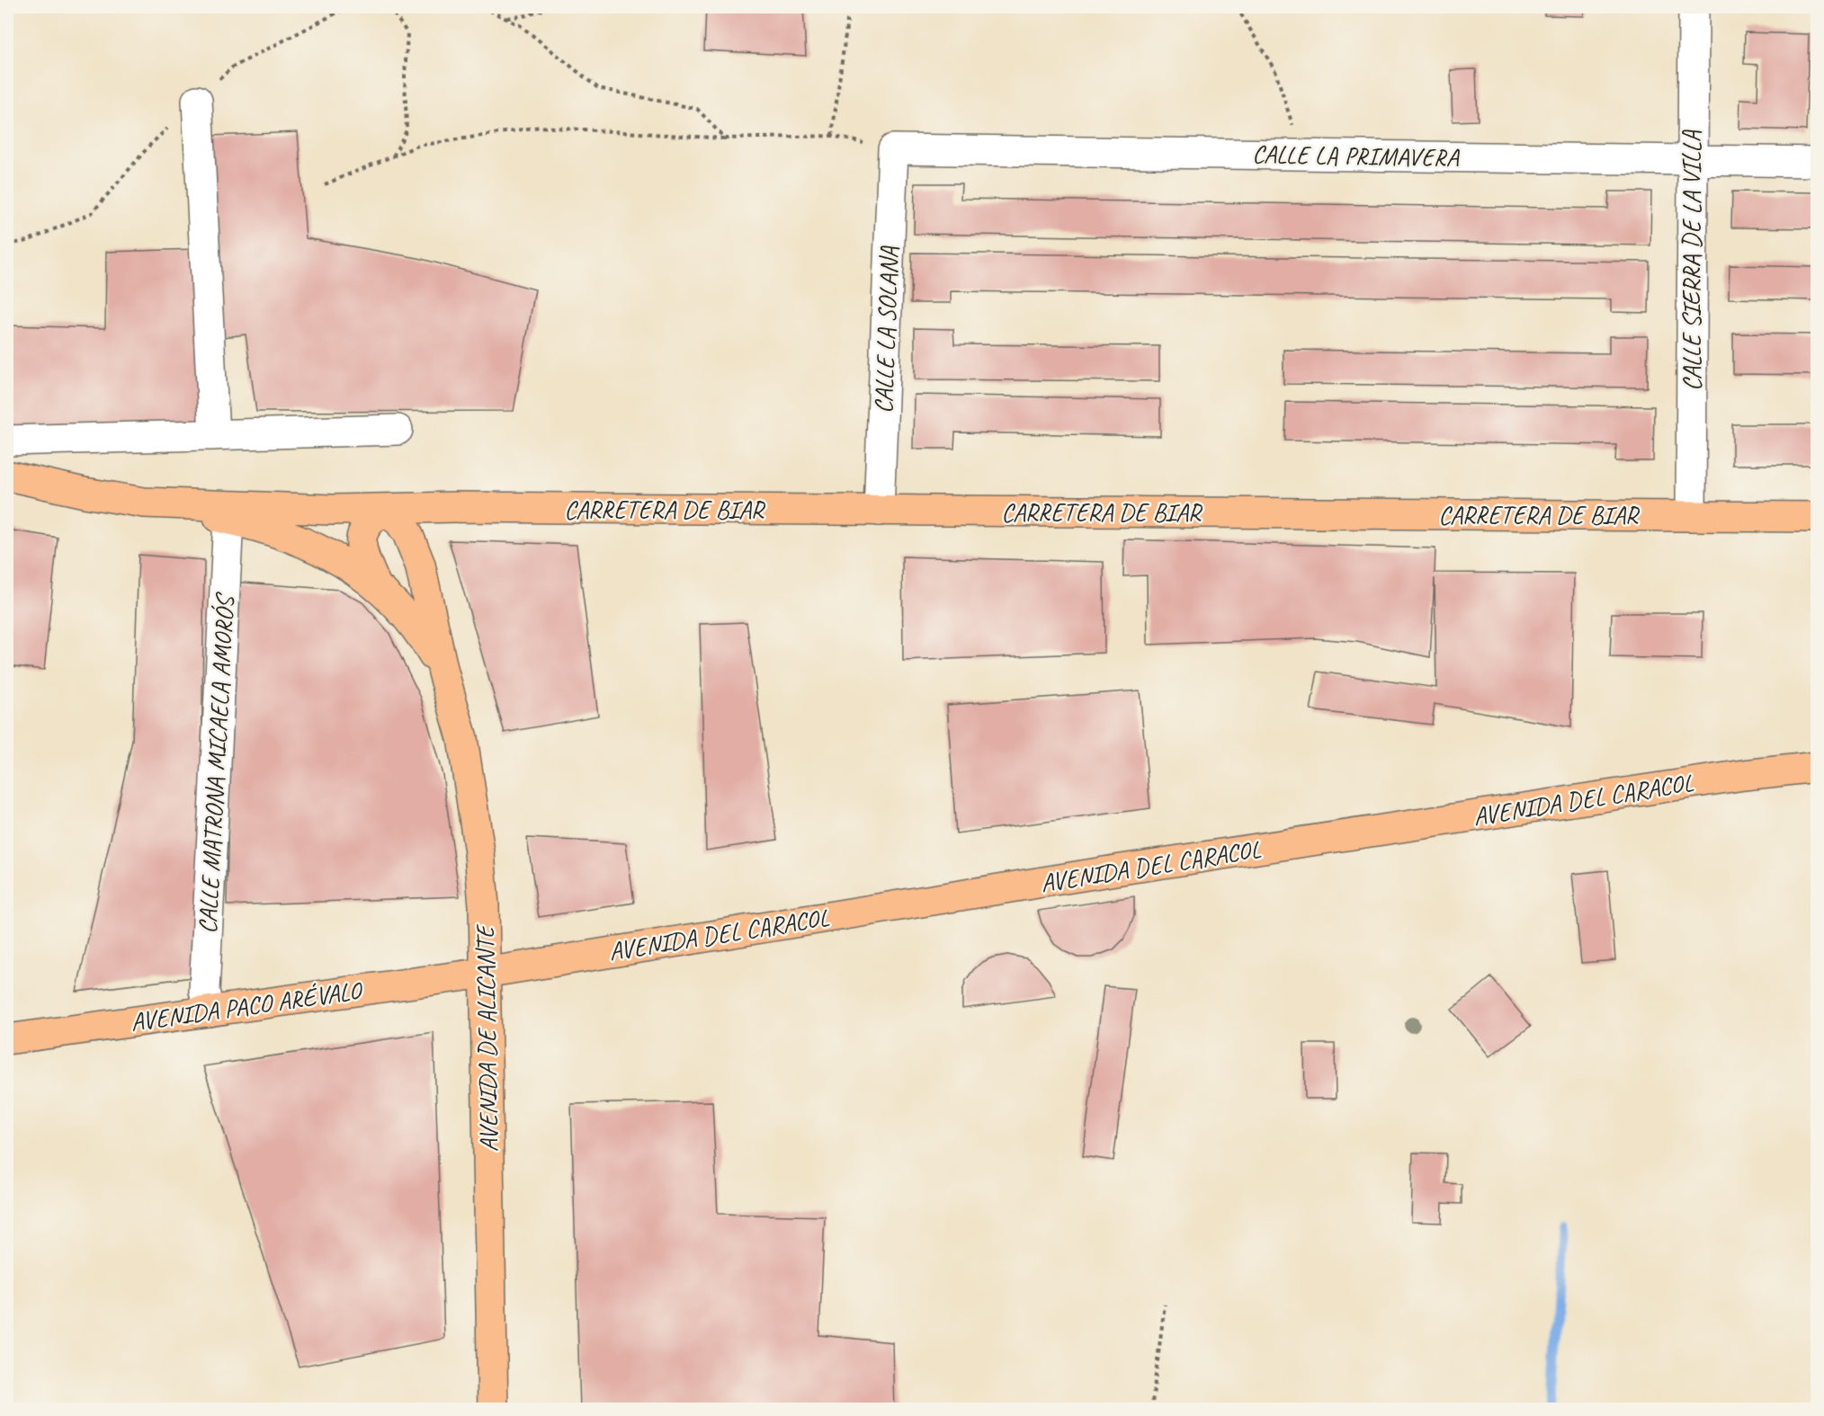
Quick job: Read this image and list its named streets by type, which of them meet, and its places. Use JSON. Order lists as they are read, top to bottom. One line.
{"streets":{"main road":["CARRETERA DE BIAR","AVENIDA DEL CARACOL","AVENIDA PACO ARÉVALO","AVENIDA DE ALICANTE"],"street":["CALLE LA PRIMAVERA","CALLE SIERRA DE LA VILLA","CALLE LA SOLANA","CALLE MATRONA MICAELA AMORÓS"]},"crossings":[["CALLE LA PRIMAVERA","CALLE SIERRA DE LA VILLA"],["CALLE LA PRIMAVERA","CALLE LA SOLANA"],["CALLE SIERRA DE LA VILLA","CARRETERA DE BIAR"],["CALLE LA SOLANA","CARRETERA DE BIAR"],["CARRETERA DE BIAR","AVENIDA DE ALICANTE"],["CALLE MATRONA MICAELA AMORÓS","AVENIDA PACO ARÉVALO"],["CALLE MATRONA MICAELA AMORÓS","AVENIDA DE ALICANTE"],["AVENIDA DEL CARACOL","AVENIDA PACO ARÉVALO"],["AVENIDA DEL CARACOL","AVENIDA DE ALICANTE"],["AVENIDA PACO ARÉVALO","AVENIDA DE ALICANTE"]]}
